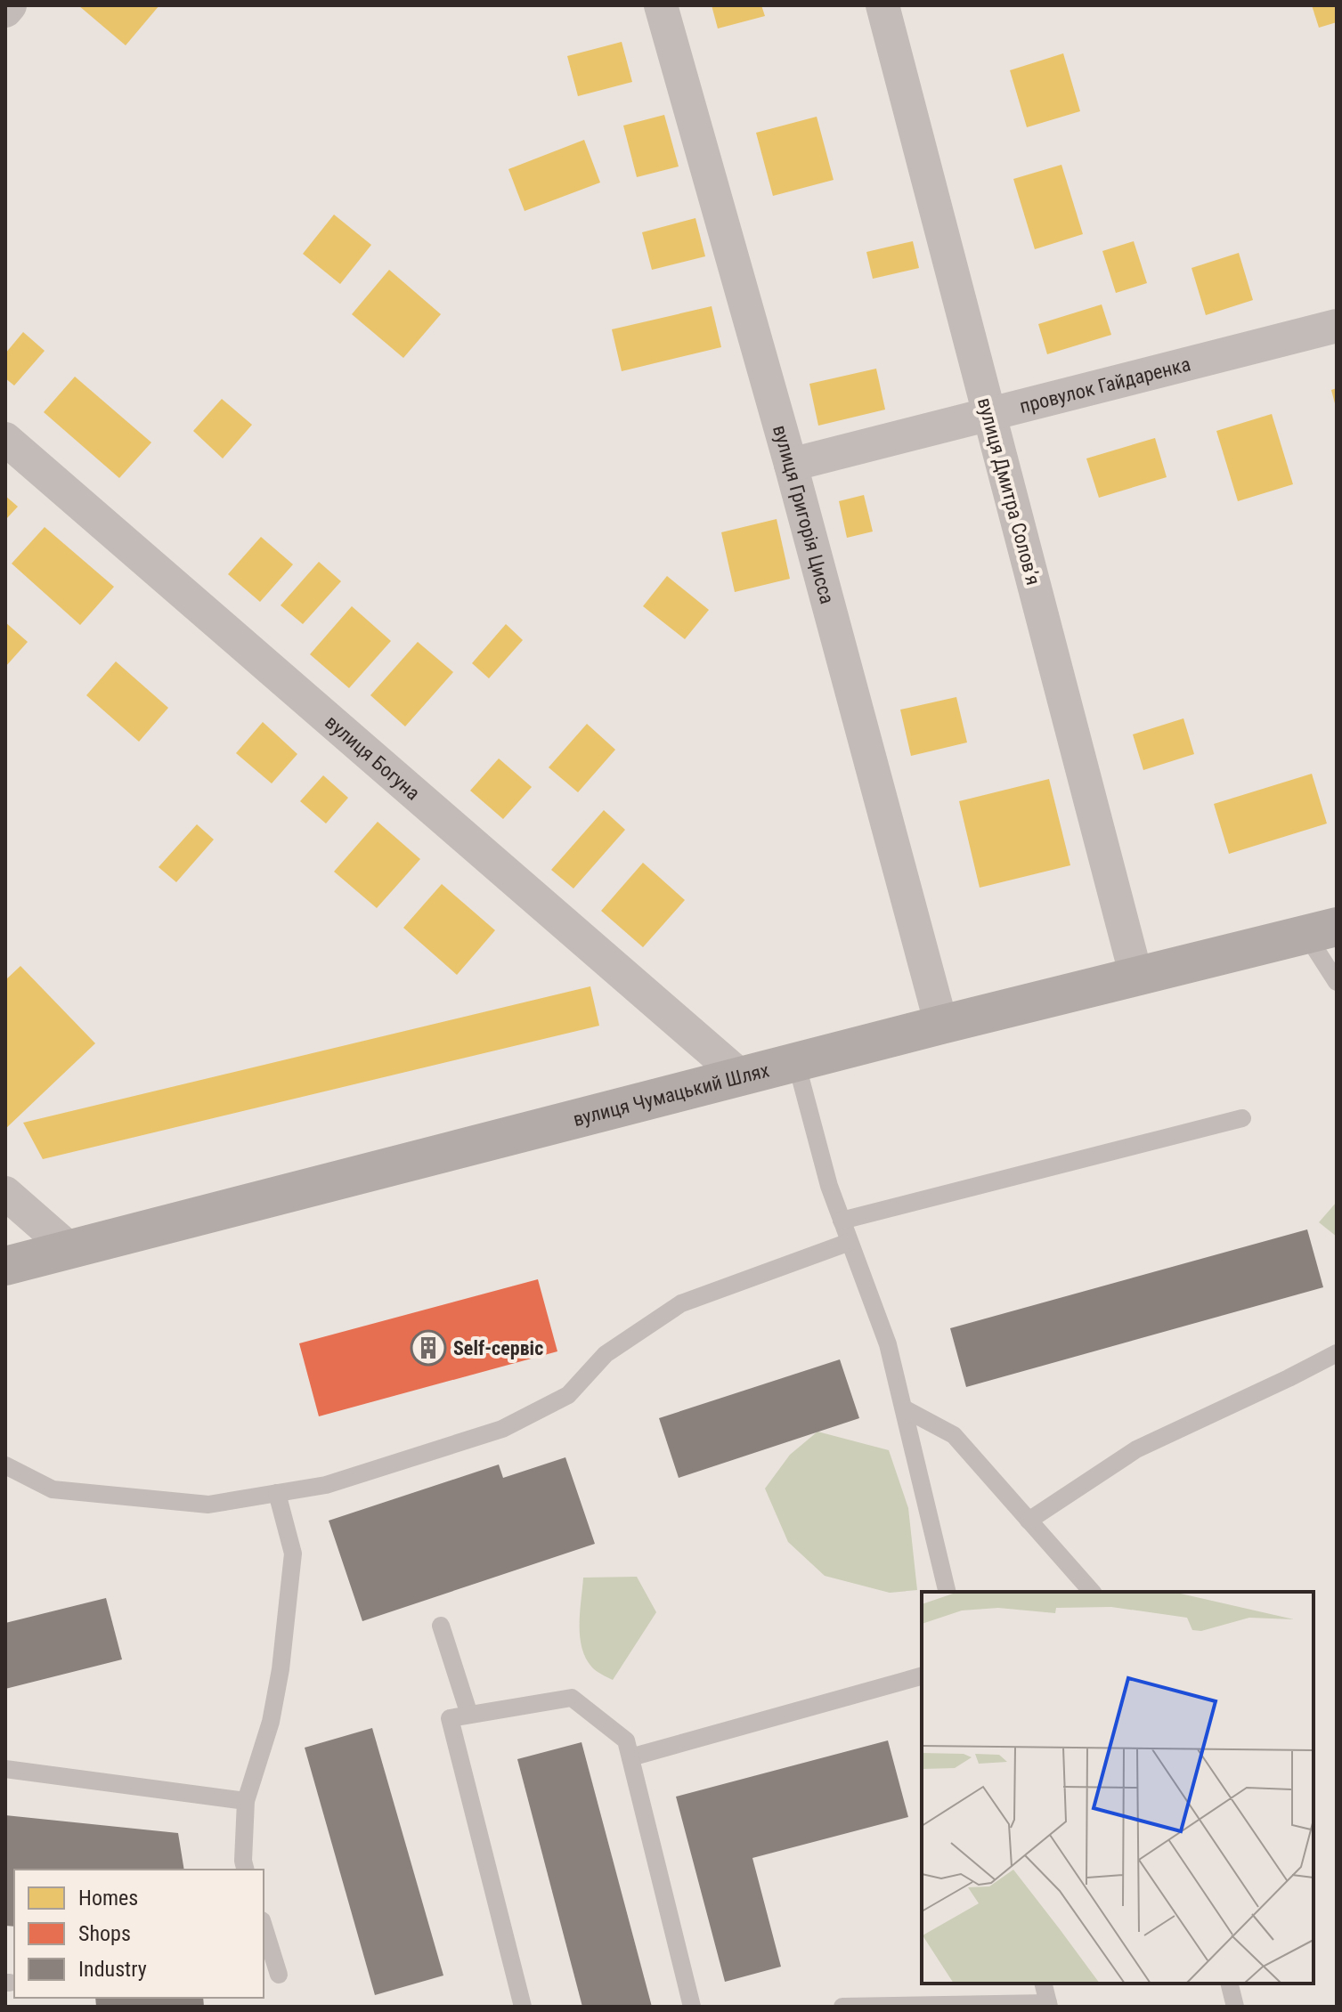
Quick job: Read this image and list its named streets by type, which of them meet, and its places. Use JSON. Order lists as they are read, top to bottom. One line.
{"streets":{"main road":["вулиця Чумацький Шлях"],"street":["провулок Гайдаренка","вулиця Дмитра Соловʼя","вулиця Григорія Цисса","вулиця Богуна"]},"crossings":[["провулок Гайдаренка","вулиця Дмитра Соловʼя"],["провулок Гайдаренка","вулиця Григорія Цисса"],["вулиця Дмитра Соловʼя","вулиця Чумацький Шлях"],["вулиця Григорія Цисса","вулиця Чумацький Шлях"],["вулиця Богуна","вулиця Чумацький Шлях"]],"places":{"building":["Self-сервіс"]},"legend":["Homes","Shops","Industry"]}
